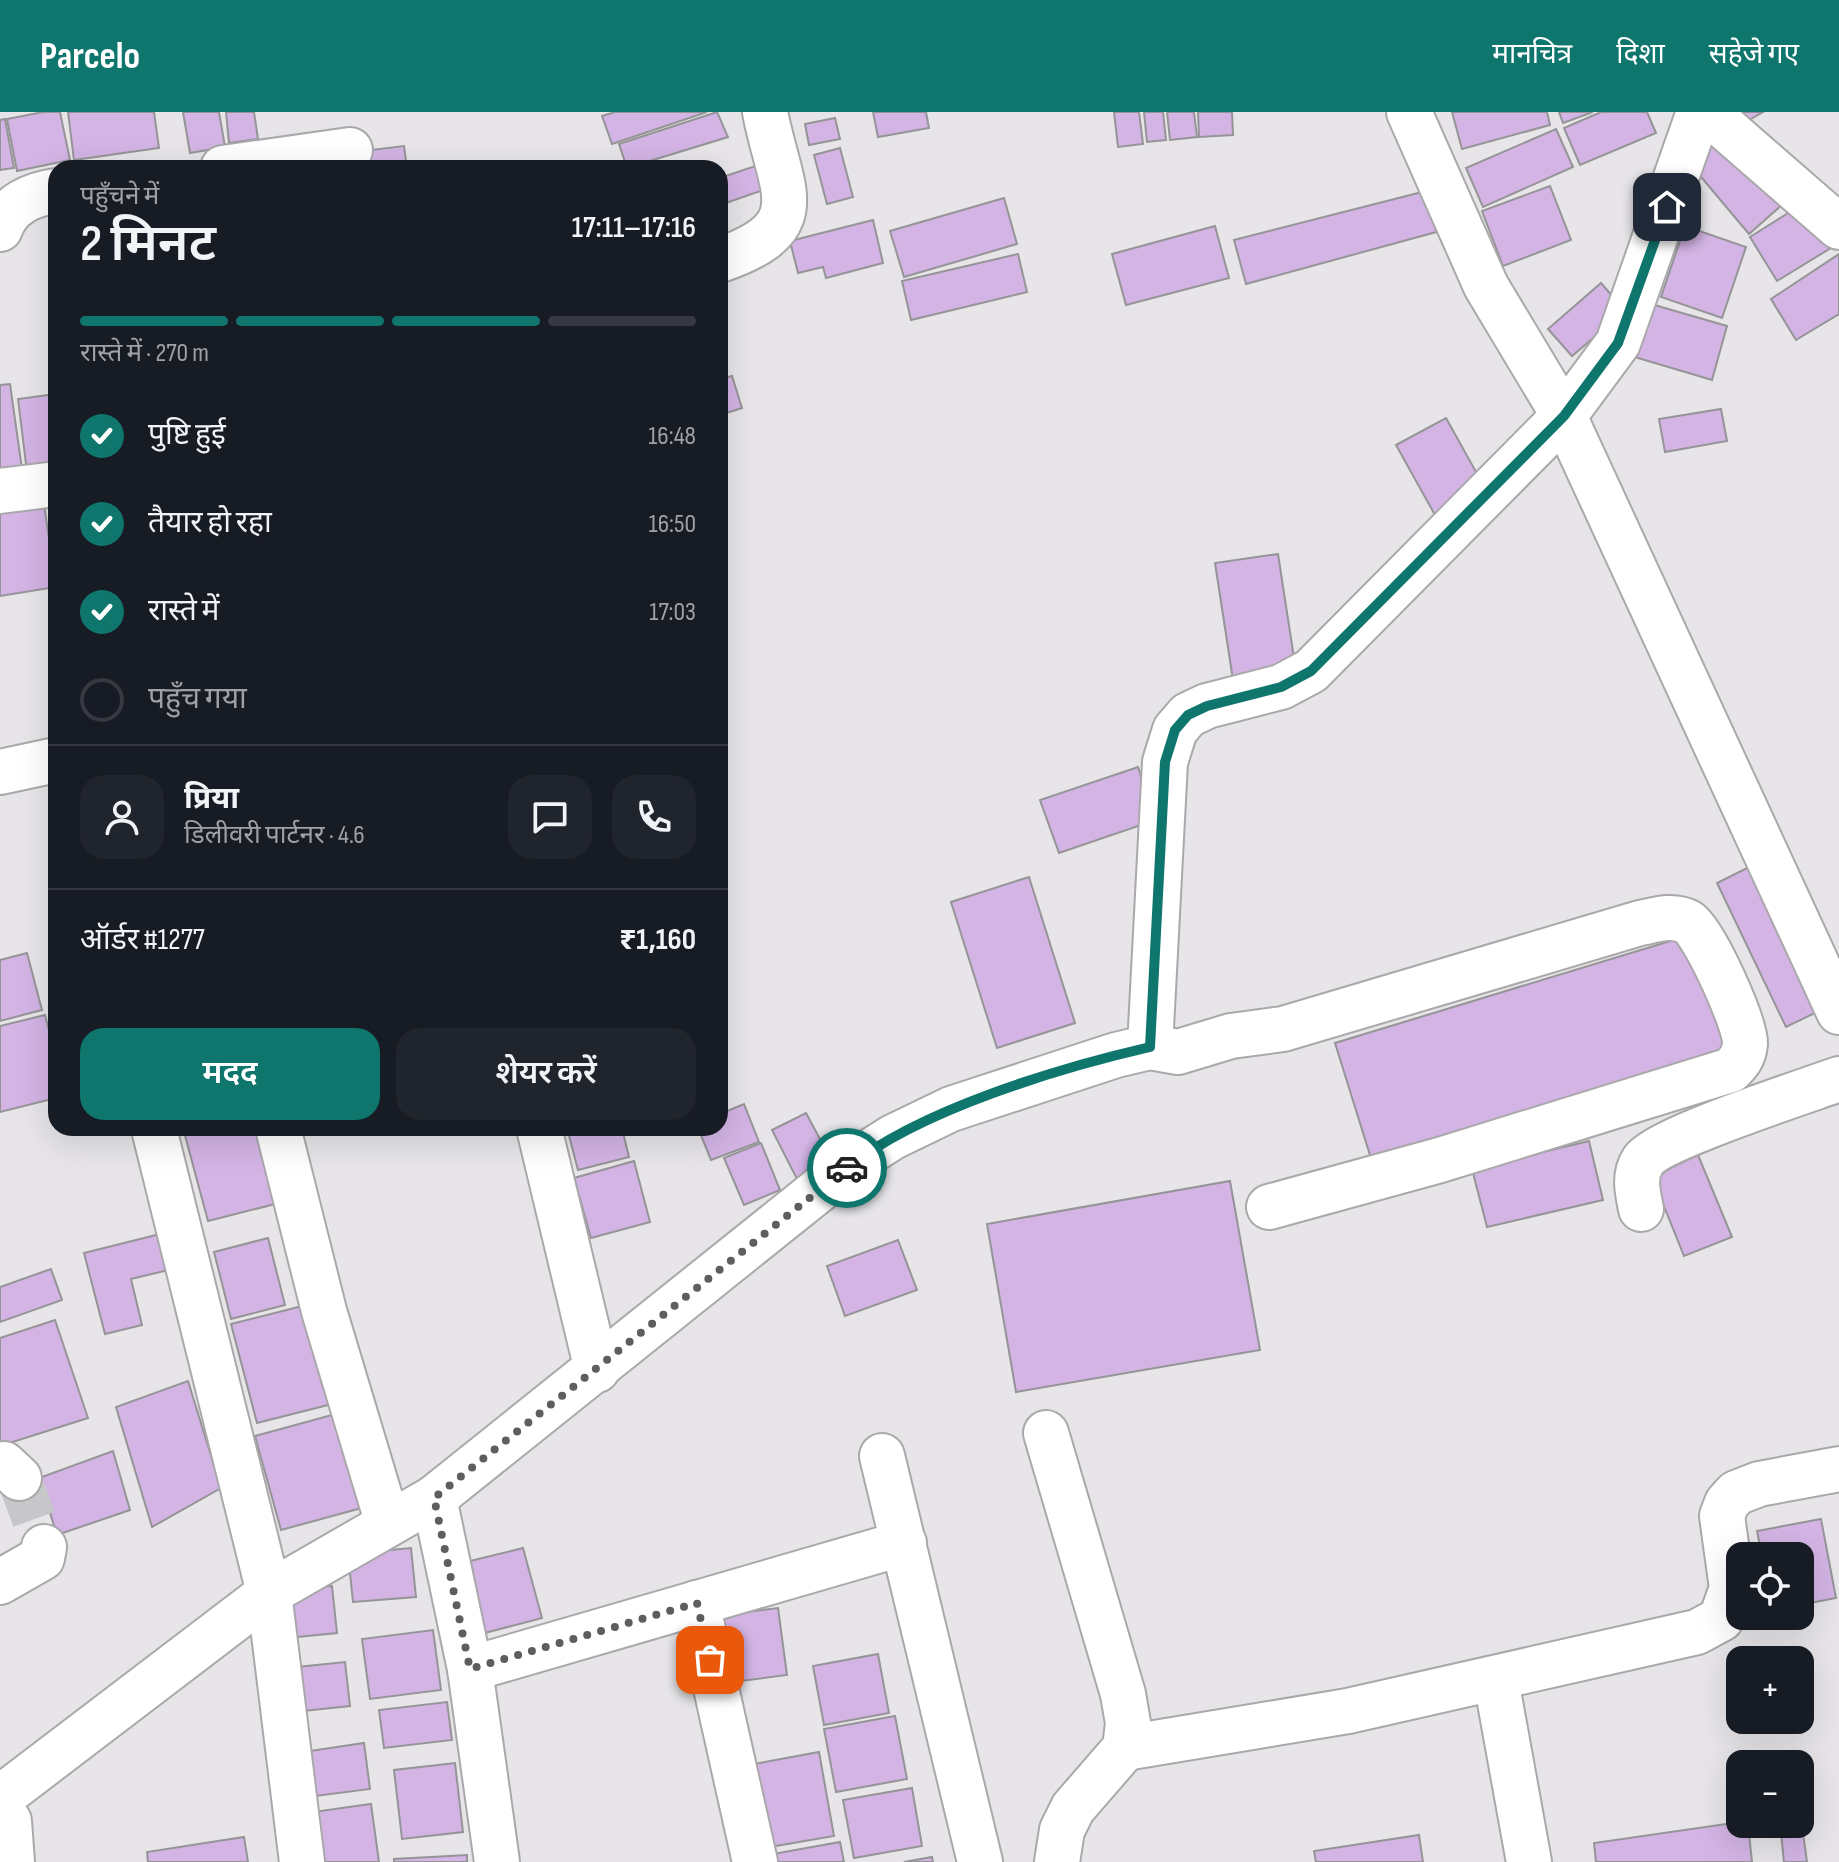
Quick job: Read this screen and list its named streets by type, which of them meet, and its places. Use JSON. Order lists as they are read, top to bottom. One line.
{"page":{"header":"Parcelo","nav":["मानचित्र","दिशा","सहेजे गए"],"heading":["2 मिनट","पहुँचने में","17:11–17:16"],"panel":["प्रिया","डिलीवरी पार्टनर · 4.6","ऑर्डर #1277","₹1,160"],"bar":"रास्ते में · 270 m","list":[["पुष्टि हुई","16:48"],["तैयार हो रहा","16:50"],["रास्ते में","17:03"],"पहुँच गया"],"buttons":["मदद","शेयर करें"],"map_buttons":["+","−"]}}
